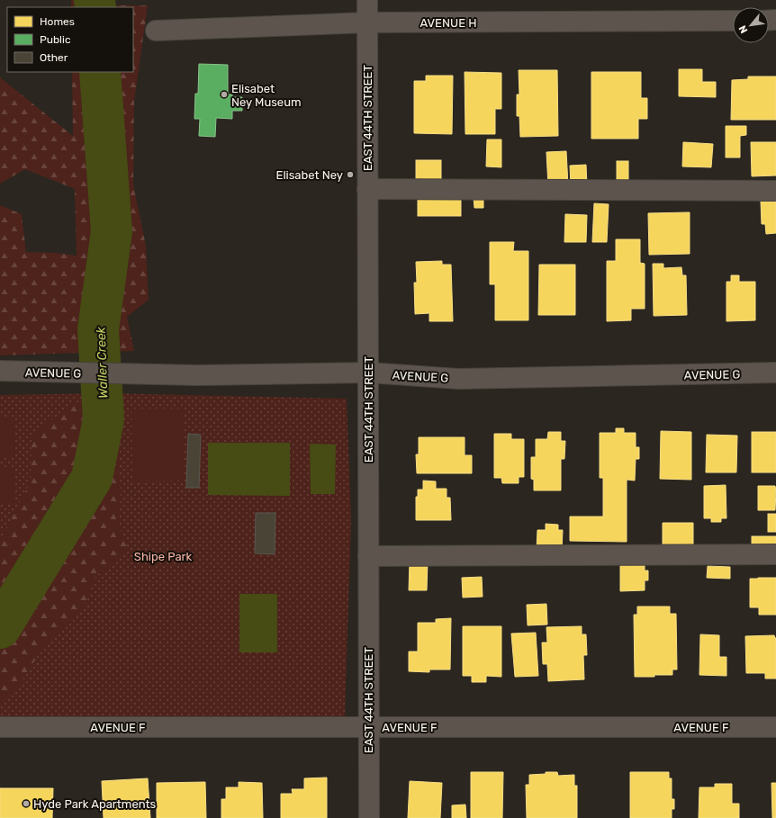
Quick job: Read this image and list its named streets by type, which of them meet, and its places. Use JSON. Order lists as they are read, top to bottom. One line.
{"streets":{"street":["AVENUE H","EAST 44TH STREET","AVENUE G","AVENUE F"]},"crossings":[["AVENUE H","EAST 44TH STREET"],["EAST 44TH STREET","AVENUE G"],["EAST 44TH STREET","AVENUE F"]],"water":["Waller Creek"],"parks":["Shipe Park"],"places":["Elisabet Ney Museum","Elisabet Ney","Hyde Park Apartments"],"legend":["Homes","Public","Other"],"north":"bottom left"}
